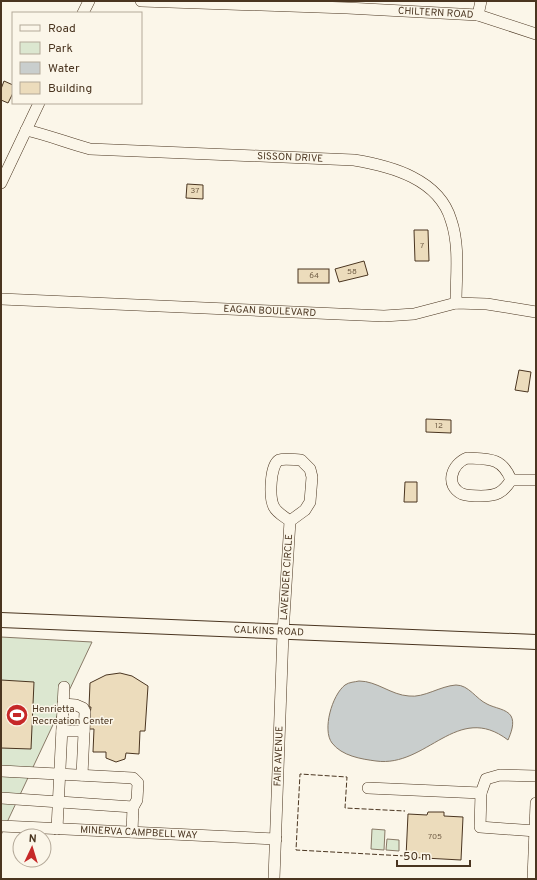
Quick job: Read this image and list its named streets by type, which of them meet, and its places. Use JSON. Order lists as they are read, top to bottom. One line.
{"streets":{"main road":["CALKINS ROAD"],"street":["CHILTERN ROAD","SISSON DRIVE","EAGAN BOULEVARD","LAVENDER CIRCLE","FAIR AVENUE","MINERVA CAMPBELL WAY"]},"crossings":[["SISSON DRIVE","EAGAN BOULEVARD"],["LAVENDER CIRCLE","CALKINS ROAD"],["LAVENDER CIRCLE","FAIR AVENUE"],["CALKINS ROAD","FAIR AVENUE"],["FAIR AVENUE","MINERVA CAMPBELL WAY"]],"places":{"sports":["Henrietta Recreation Center"]},"house_numbers":["37","7","58","64","12","705"],"legend":["Road","Park","Water","Building"],"scale_bar":"50 m","north":"top"}
